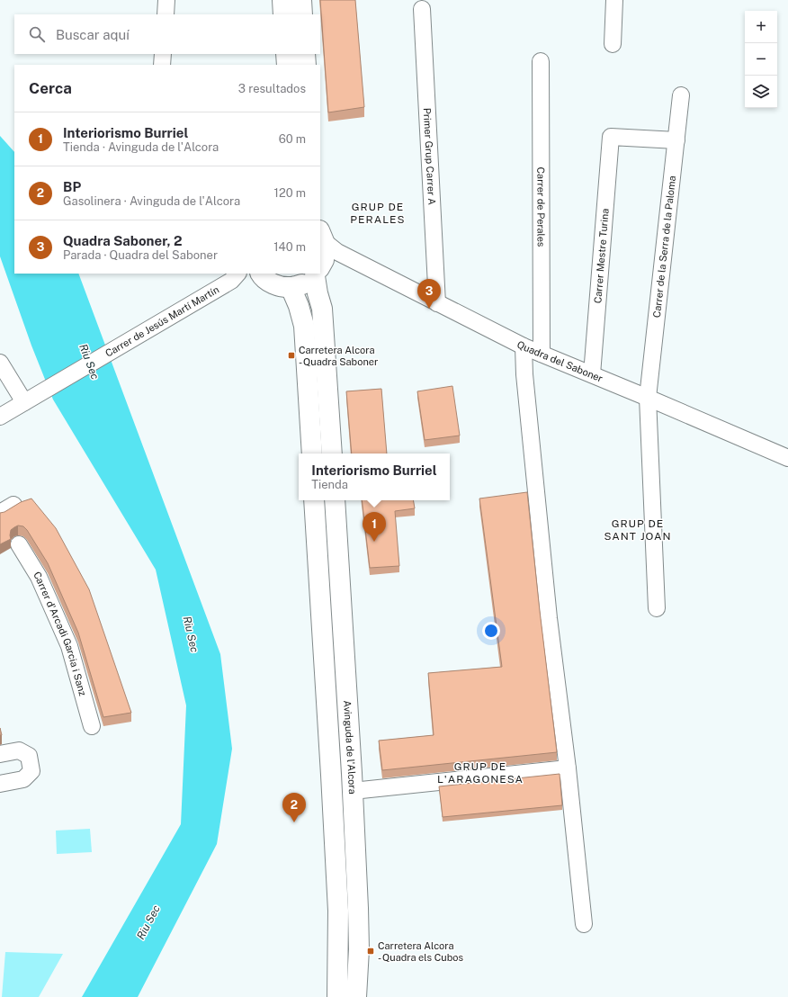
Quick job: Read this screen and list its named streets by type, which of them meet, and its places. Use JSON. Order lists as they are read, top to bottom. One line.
{"streets":{"main road":["Avinguda de l'Alcora"],"street":["Primer Grup Carrer A","Carrer de Perales","Carrer de la Serra de la Paloma","Carrer Mestre Turina","Carrer de Jesús Martí Martín","Quadra del Saboner","Carrer d'Arcadi Garcia i Sanz"]},"crossings":[["Primer Grup Carrer A","Quadra del Saboner"],["Carrer de Perales","Quadra del Saboner"],["Carrer de la Serra de la Paloma","Carrer Mestre Turina"],["Carrer de la Serra de la Paloma","Quadra del Saboner"],["Carrer Mestre Turina","Quadra del Saboner"]],"districts":["GRUP DE PERALES","GRUP DE SANT JOAN","GRUP DE L'ARAGONESA"],"water":["Riu Sec"],"places":{"transit":["Carretera Alcora - Quadra Saboner","Carretera Alcora - Quadra els Cubos"]},"page":{"map_buttons":["+","−"],"search":"Buscar aquí","heading":["Cerca","3 resultados"],"list":[{"mark":"1","name":"Interiorismo Burriel","note":"Tienda · Avinguda de l'Alcora","value":"60 m"},{"mark":"2","name":"BP","note":"Gasolinera · Avinguda de l'Alcora","value":"120 m"},{"mark":"3","name":"Quadra Saboner, 2","note":"Parada · Quadra del Saboner","value":"140 m"}],"pins":["3","1","2"],"popup":["Interiorismo Burriel","Tienda"]}}
